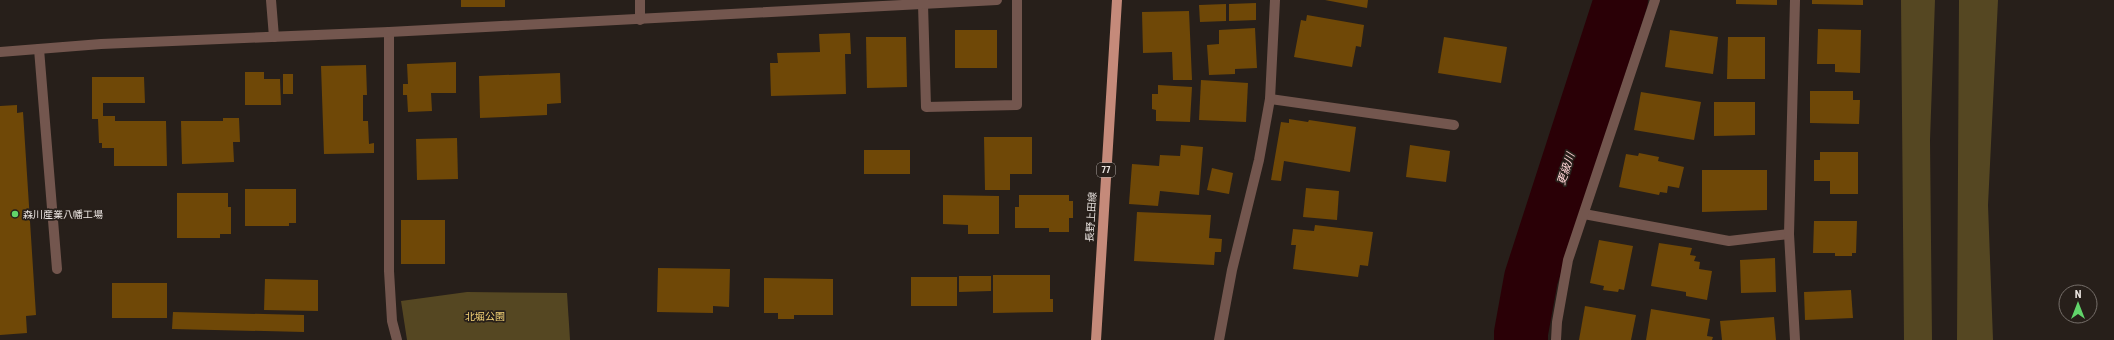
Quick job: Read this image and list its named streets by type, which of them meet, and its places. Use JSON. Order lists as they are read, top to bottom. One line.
{"streets":{"main road":["77","長野上田線"]},"water":["更級川"],"parks":["北堀公園"],"places":["森川産業八幡工場"],"north":"top"}
